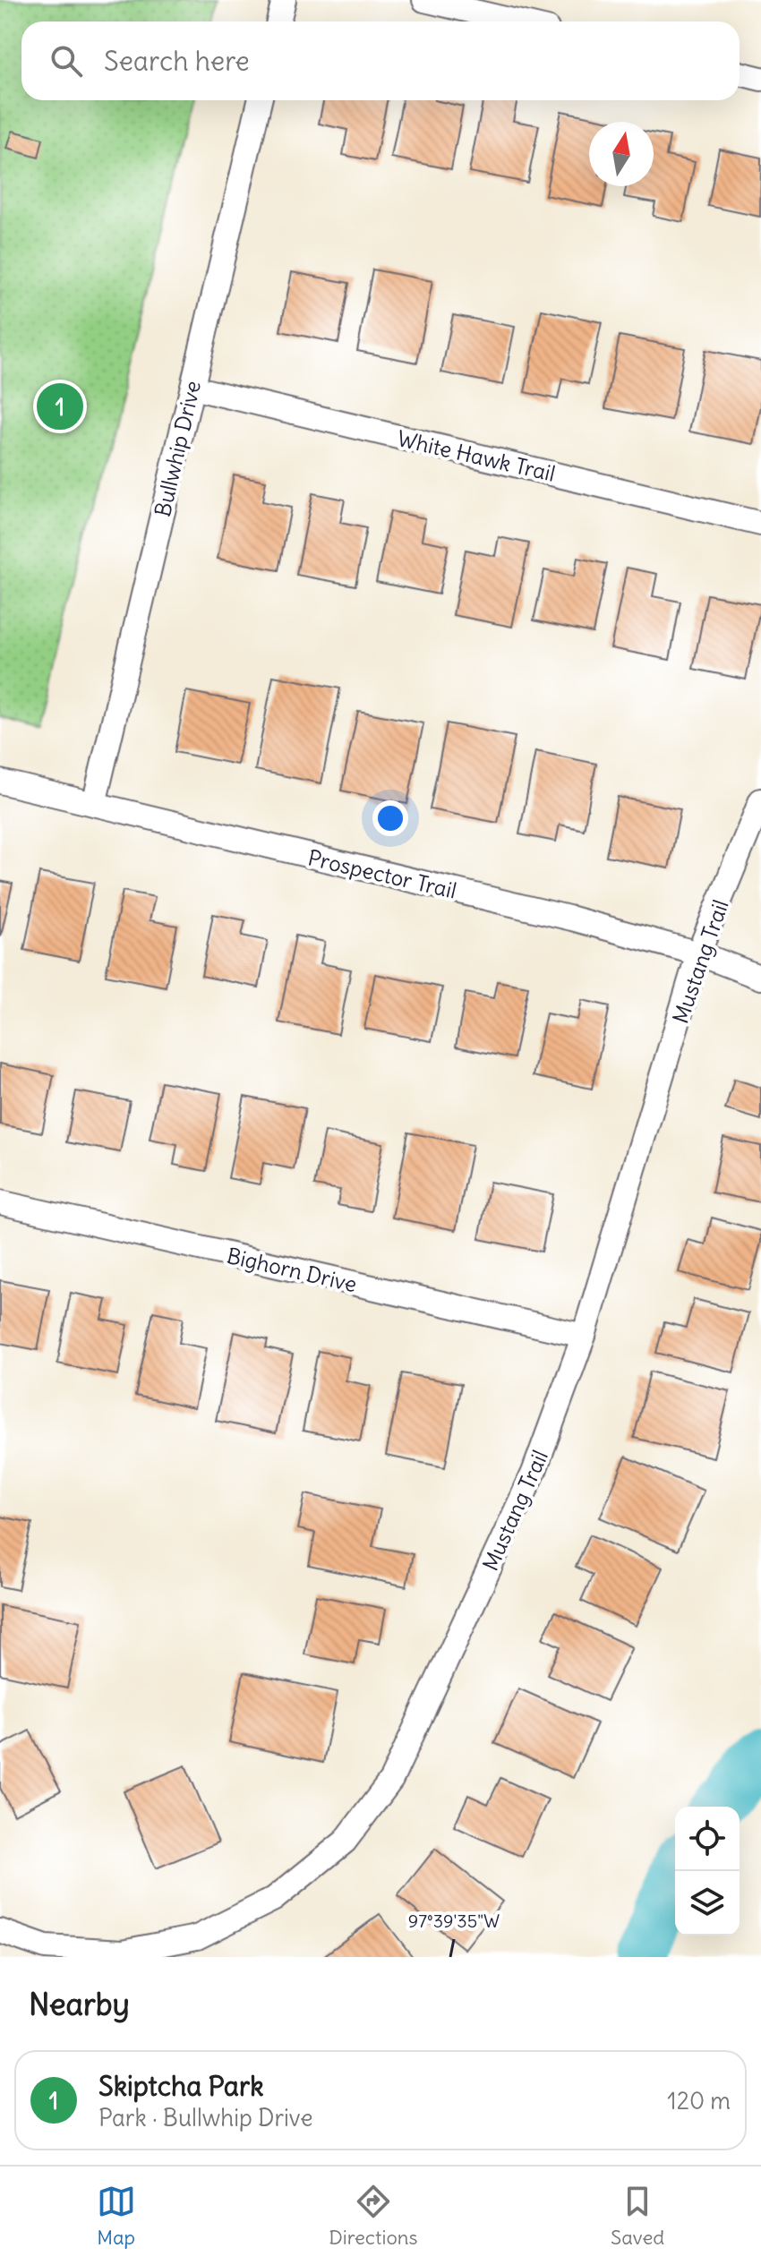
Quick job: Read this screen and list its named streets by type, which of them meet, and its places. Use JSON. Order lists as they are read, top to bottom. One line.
{"streets":{"street":["Bullwhip Drive","White Hawk Trail","Prospector Trail","Mustang Trail","Bighorn Drive"]},"crossings":[["Bullwhip Drive","White Hawk Trail"],["Bullwhip Drive","Prospector Trail"],["Prospector Trail","Mustang Trail"],["Mustang Trail","Bighorn Drive"]],"north":"top","page":{"search":"Search here","pins":"1","heading":"Nearby","list":[{"mark":"1","name":"Skiptcha Park","note":"Park · Bullwhip Drive","value":"120 m"}],"nav":["Map","Directions","Saved"]},"coordinates":["97°39'35\"W"]}
